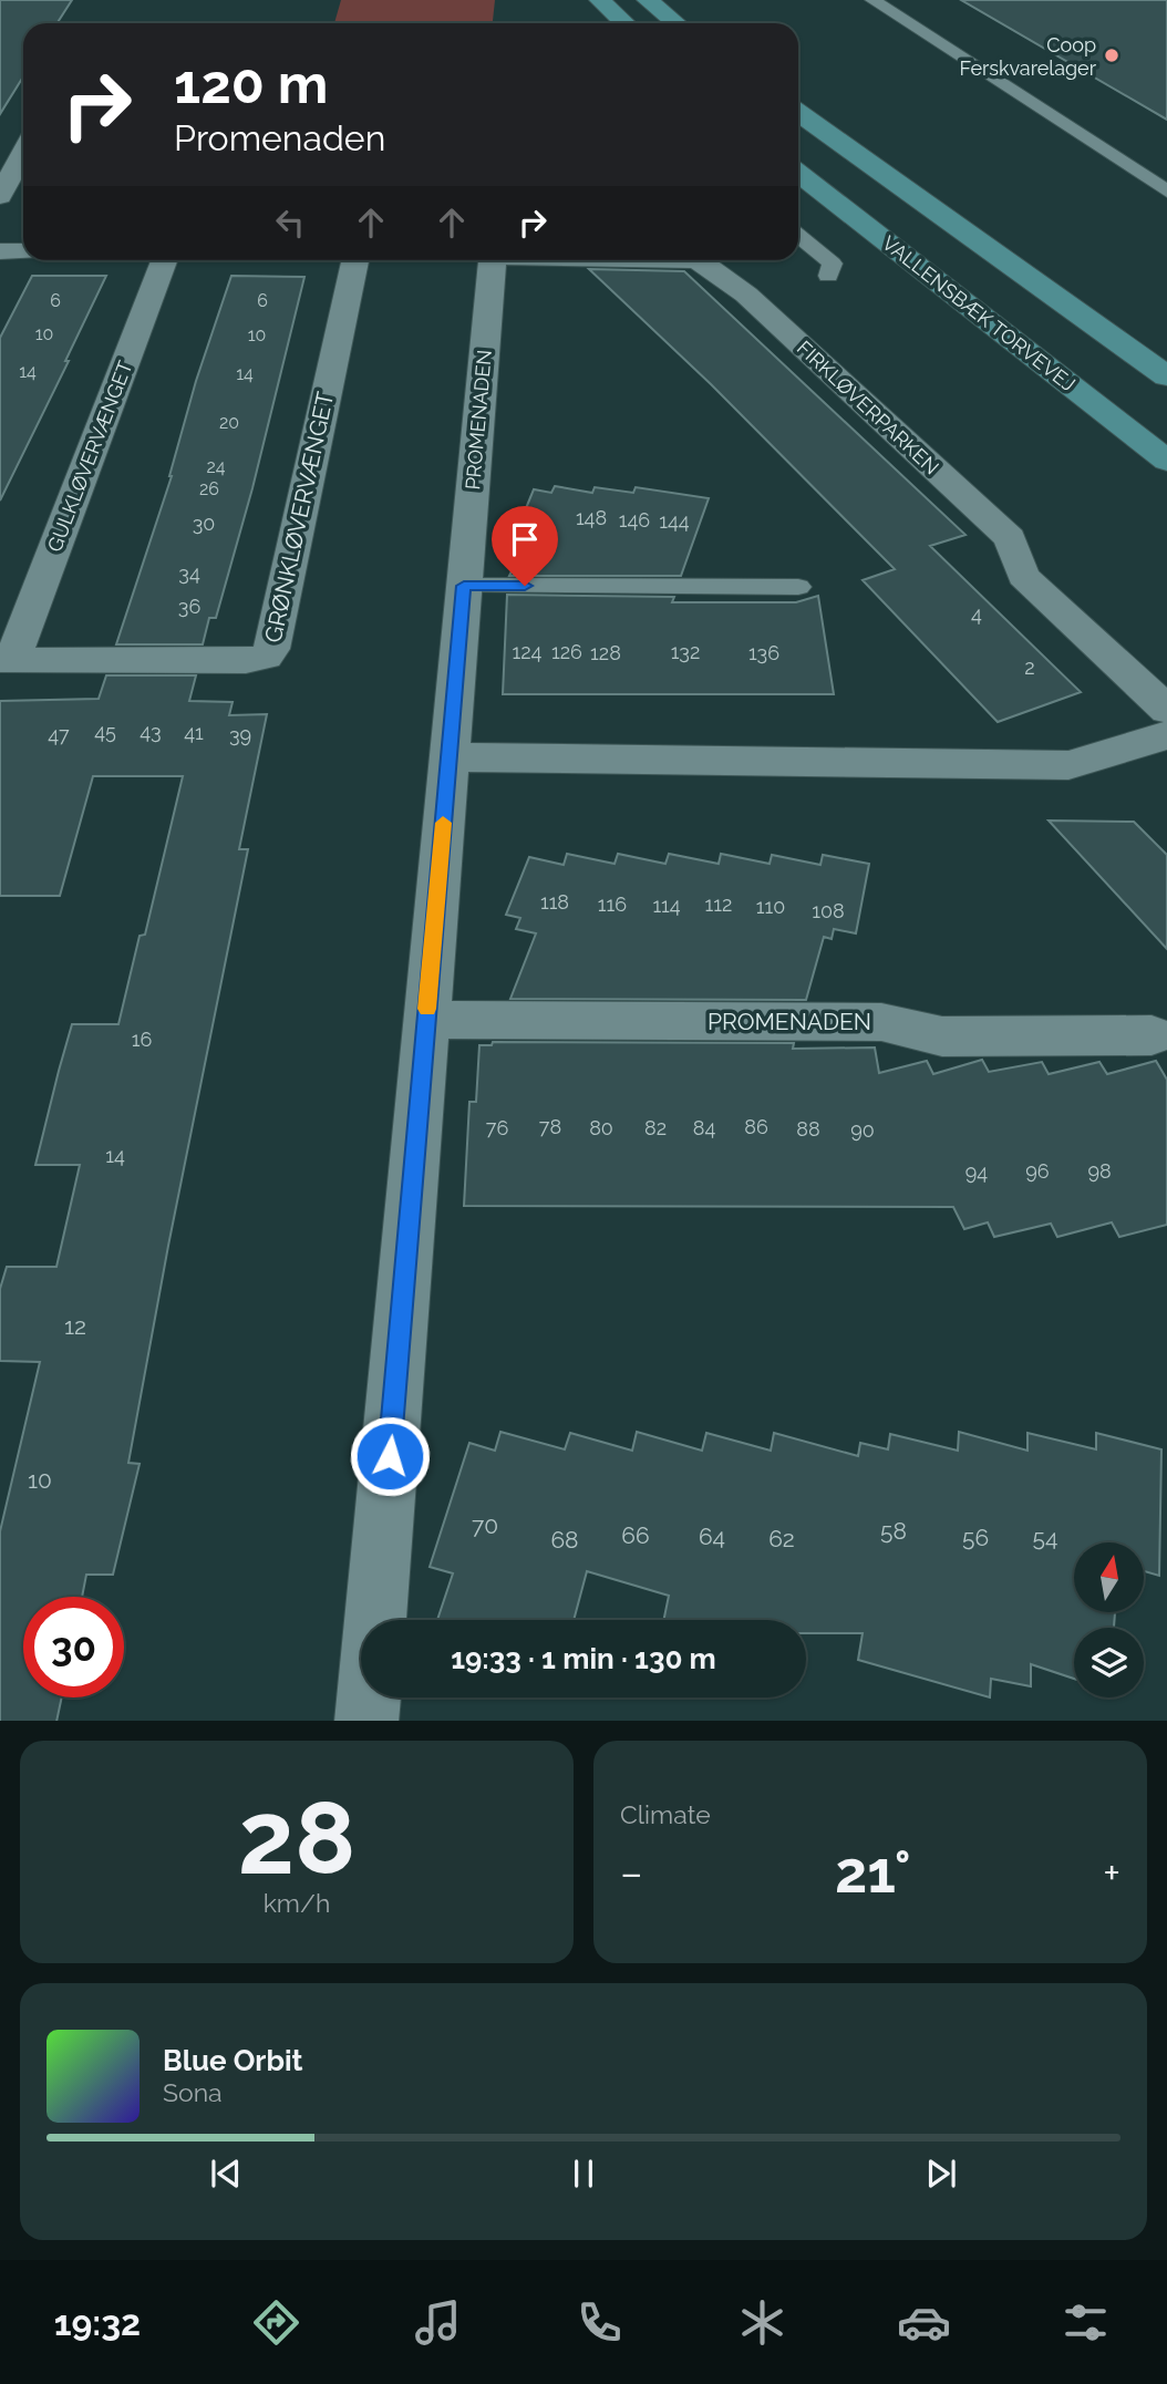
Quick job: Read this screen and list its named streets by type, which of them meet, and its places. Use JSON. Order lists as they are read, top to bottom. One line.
{"streets":{"street":["VALLENSBÆK TORVEVEJ","FIRKLØVERPARKEN","PROMENADEN","GULKLØVERVÆNGET","GRØNKLØVERVÆNGET"]},"crossings":[["GULKLØVERVÆNGET","GRØNKLØVERVÆNGET"]],"places":["Coop Ferskvarelager"],"house_numbers":["6","6","10","10","14","14","20","24","26","148","146","144","30","34","36","4","124","126","132","128","136","2","45","43","41","47","39","118","116","112","114","110","108","16","78","86","76","80","82","84","88","90","14","96","98","94","12","10","70","58","66","64","56","54","62","68"],"north":"top","page":{"turn":["120 m","Promenaden"],"limit":"30","trip":"19:33 · 1 min · 130 m","tile":[["28","km/h"],"Climate"],"heat":["−","21°","+"],"song":["Blue Orbit","Sona"],"tabs":"19:32"}}
